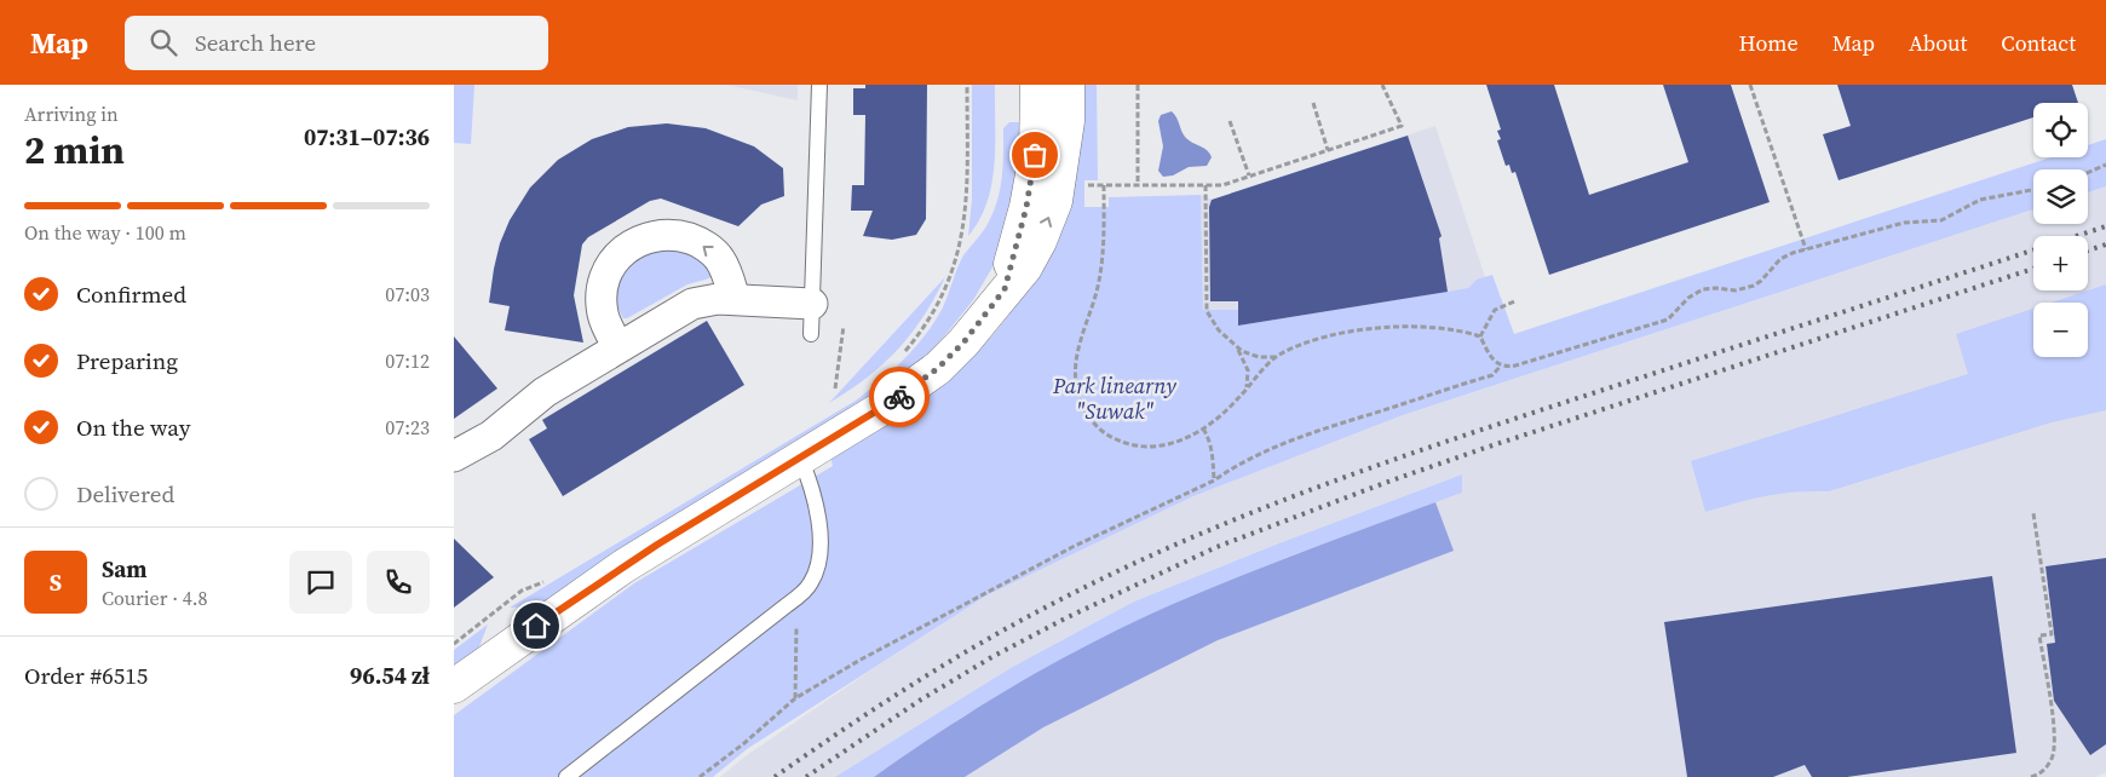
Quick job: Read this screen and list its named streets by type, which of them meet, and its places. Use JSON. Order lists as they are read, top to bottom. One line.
{"parks":["Park linearny \"Suwak\""],"page":{"header":"Map","search":"Search here","nav":["Home","Map","About","Contact"],"heading":["2 min","Arriving in","07:31–07:36"],"panel":["Sam","Courier · 4.8","Order #6515","96.54 zł"],"map_buttons":["+","−"],"bar":"On the way · 100 m","list":[["Confirmed","07:03"],["Preparing","07:12"],["On the way","07:23"],"Delivered"],"round":"S"}}
